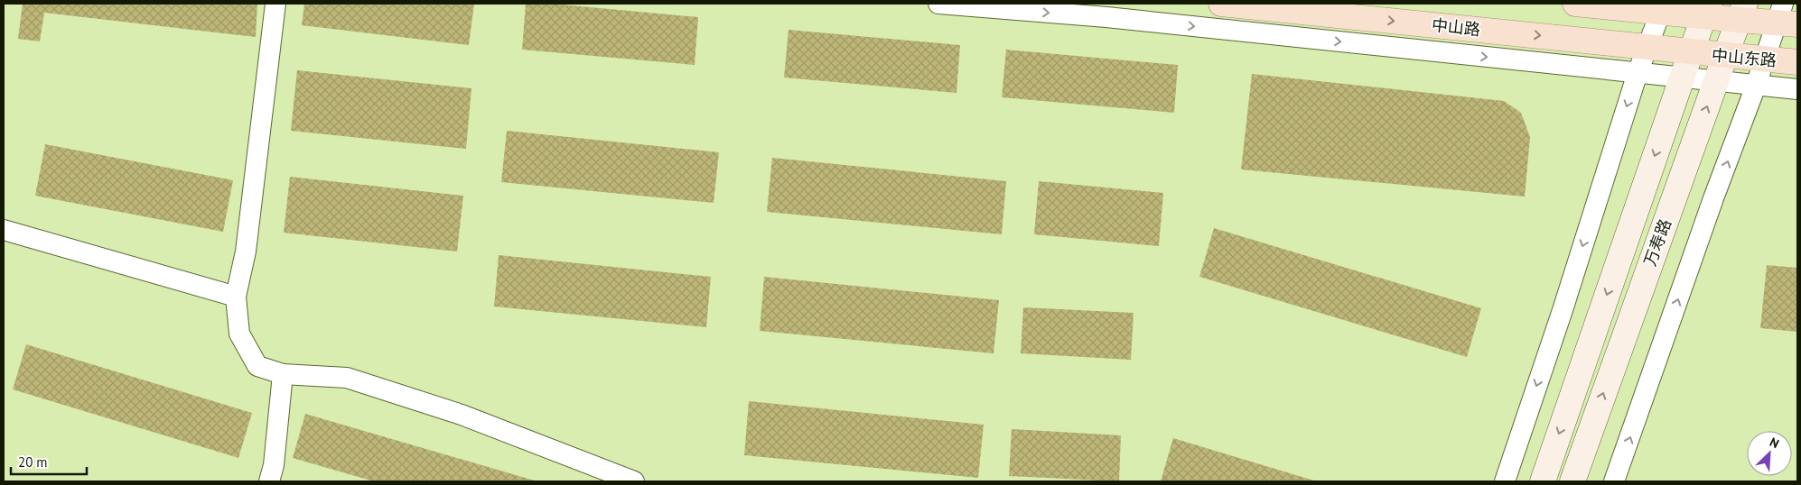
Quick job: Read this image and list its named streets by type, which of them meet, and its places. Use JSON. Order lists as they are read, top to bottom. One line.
{"streets":{"main road":["中山路","中山东路","万寿路"]},"crossings":[["中山路","中山东路"],["中山路","万寿路"],["中山东路","万寿路"]],"one_way":["中山路"],"scale_bar":"20 m","north":"top right"}
